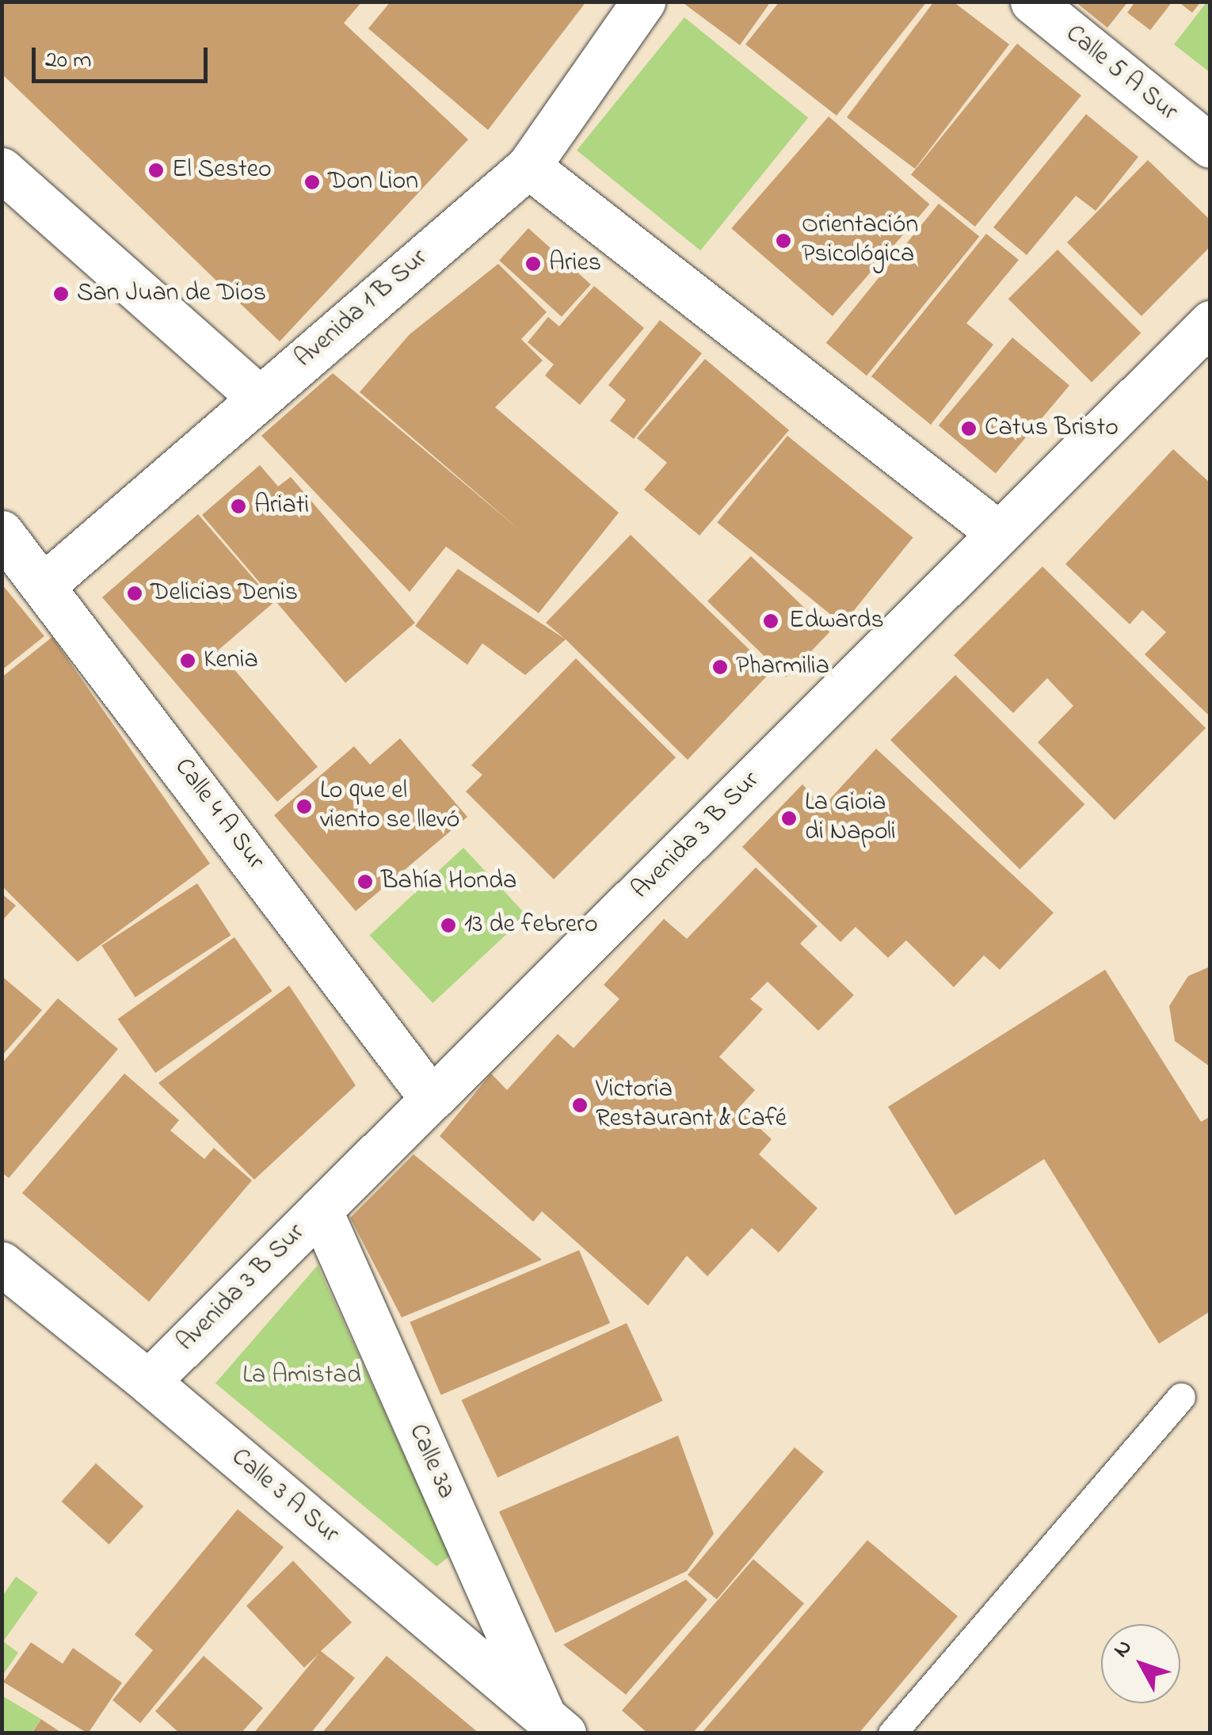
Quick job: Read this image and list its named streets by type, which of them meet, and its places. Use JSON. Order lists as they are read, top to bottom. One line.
{"streets":{"street":["Calle 5 A Sur","Avenida 1 B Sur","Calle 4 A Sur","Avenida 3 B Sur","Calle 3a","Calle 3 A Sur"]},"crossings":[["Avenida 1 B Sur","Calle 4 A Sur"],["Calle 4 A Sur","Avenida 3 B Sur"],["Avenida 3 B Sur","Calle 3a"],["Avenida 3 B Sur","Calle 3 A Sur"],["Calle 3a","Calle 3 A Sur"]],"parks":["La Amistad"],"places":["El Sesteo","Don Lion","Orientación Psicológica","Aries","San Juan de Dios","Catus Bristo","Ariati","Delicias Denis","Edwards","Kenia","Pharmilia","Lo que el viento se llevó","La Gioia di Napoli","Bahía Honda","13 de febrero","Victoria Restaurant & Café"],"scale_bar":"20 m","north":"top left"}
